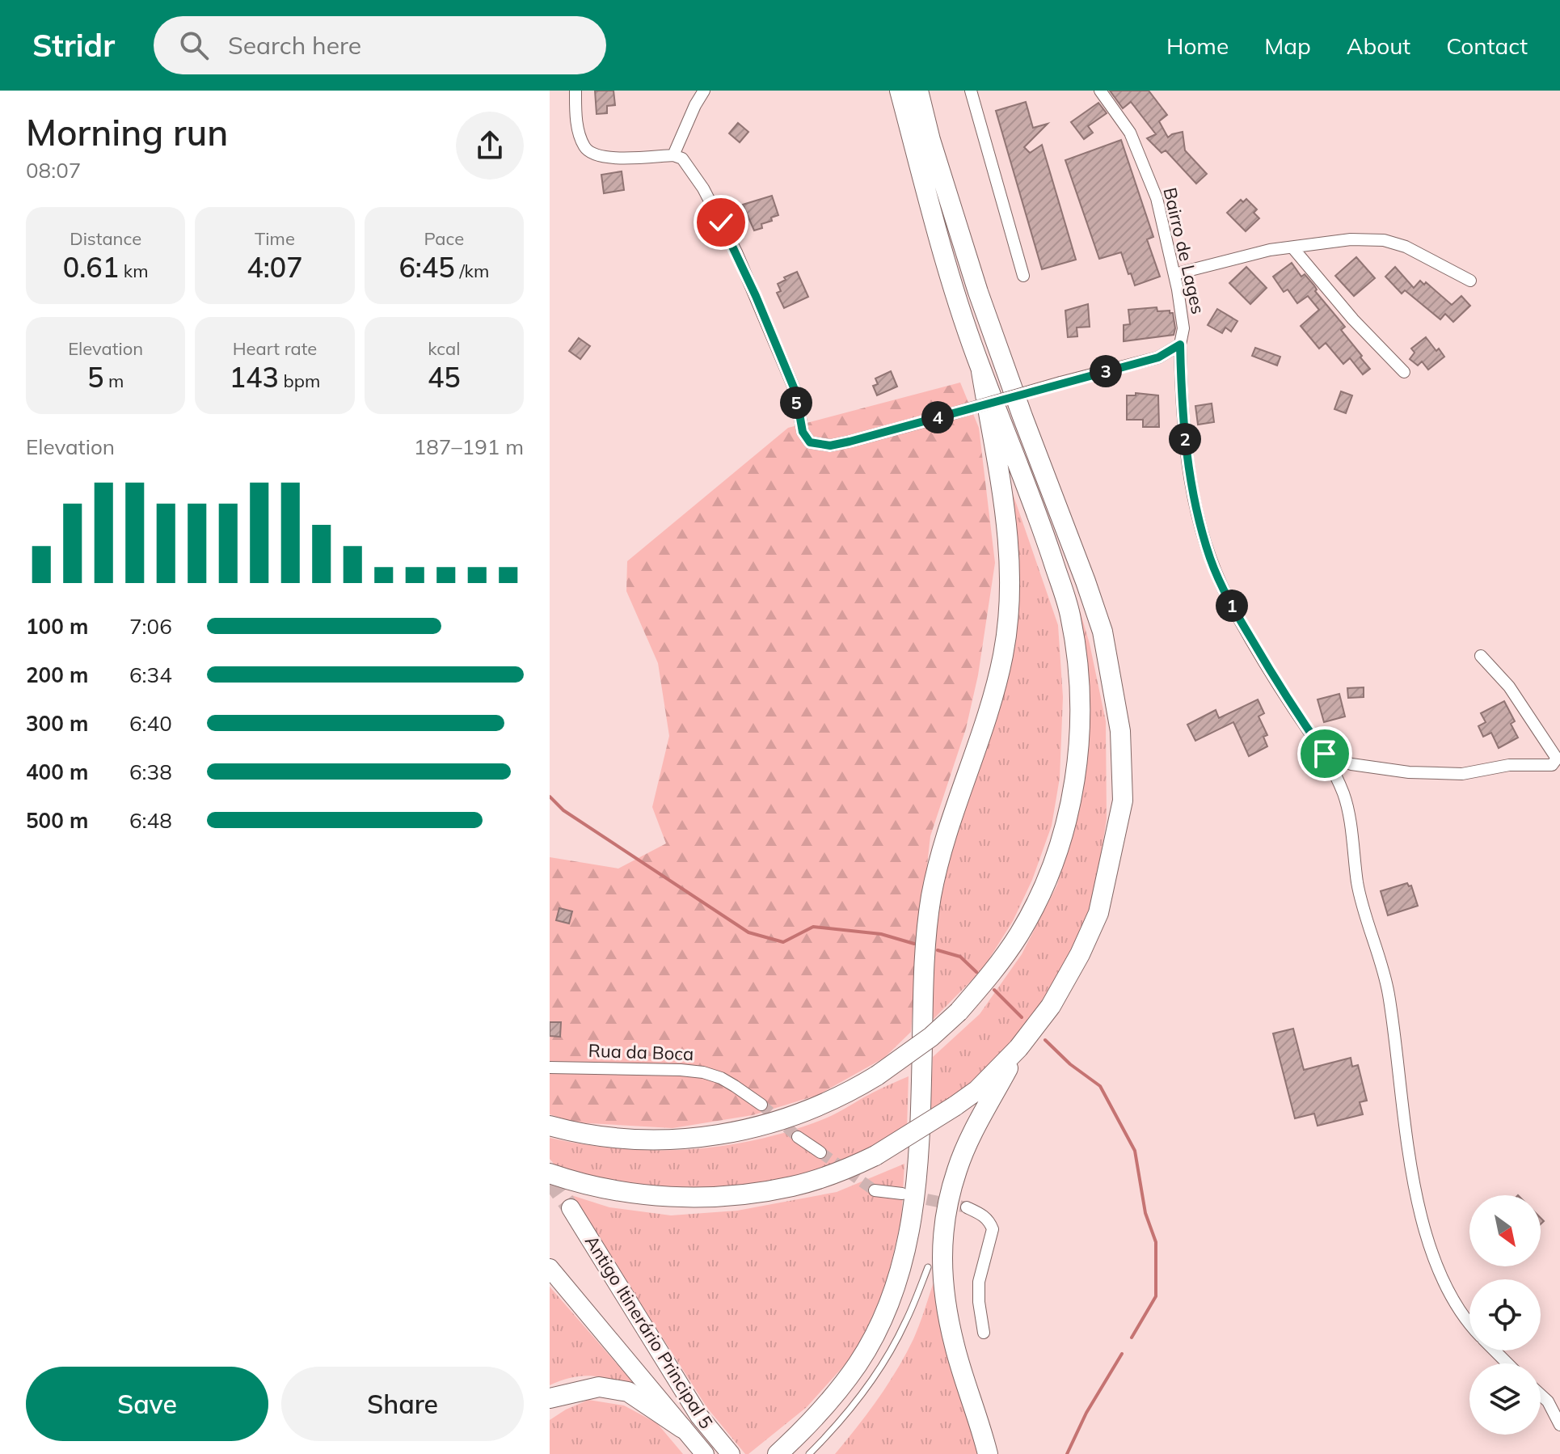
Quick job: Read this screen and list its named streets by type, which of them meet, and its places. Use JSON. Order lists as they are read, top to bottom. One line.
{"streets":{"highway":["Antigo Itinerário Principal 5"],"street":["Bairro de Lages","Rua da Boca"]},"north":"bottom right","page":{"header":"Stridr","search":"Search here","nav":["Home","Map","About","Contact"],"heading":["Morning run","08:07"],"stats":[["Distance","0.61 km"],["Time","4:07"],["Pace","6:45 /km"],["Elevation","5 m"],["Heart rate","143 bpm"],["kcal","45"]],"pins":["3","5","4","2","1"],"chart":["Elevation","187–191 m"],"list":[{"name":"100 m","note":"7:06"},{"name":"200 m","note":"6:34"},{"name":"300 m","note":"6:40"},{"name":"400 m","note":"6:38"},{"name":"500 m","note":"6:48"}],"buttons":["Save","Share"]}}
